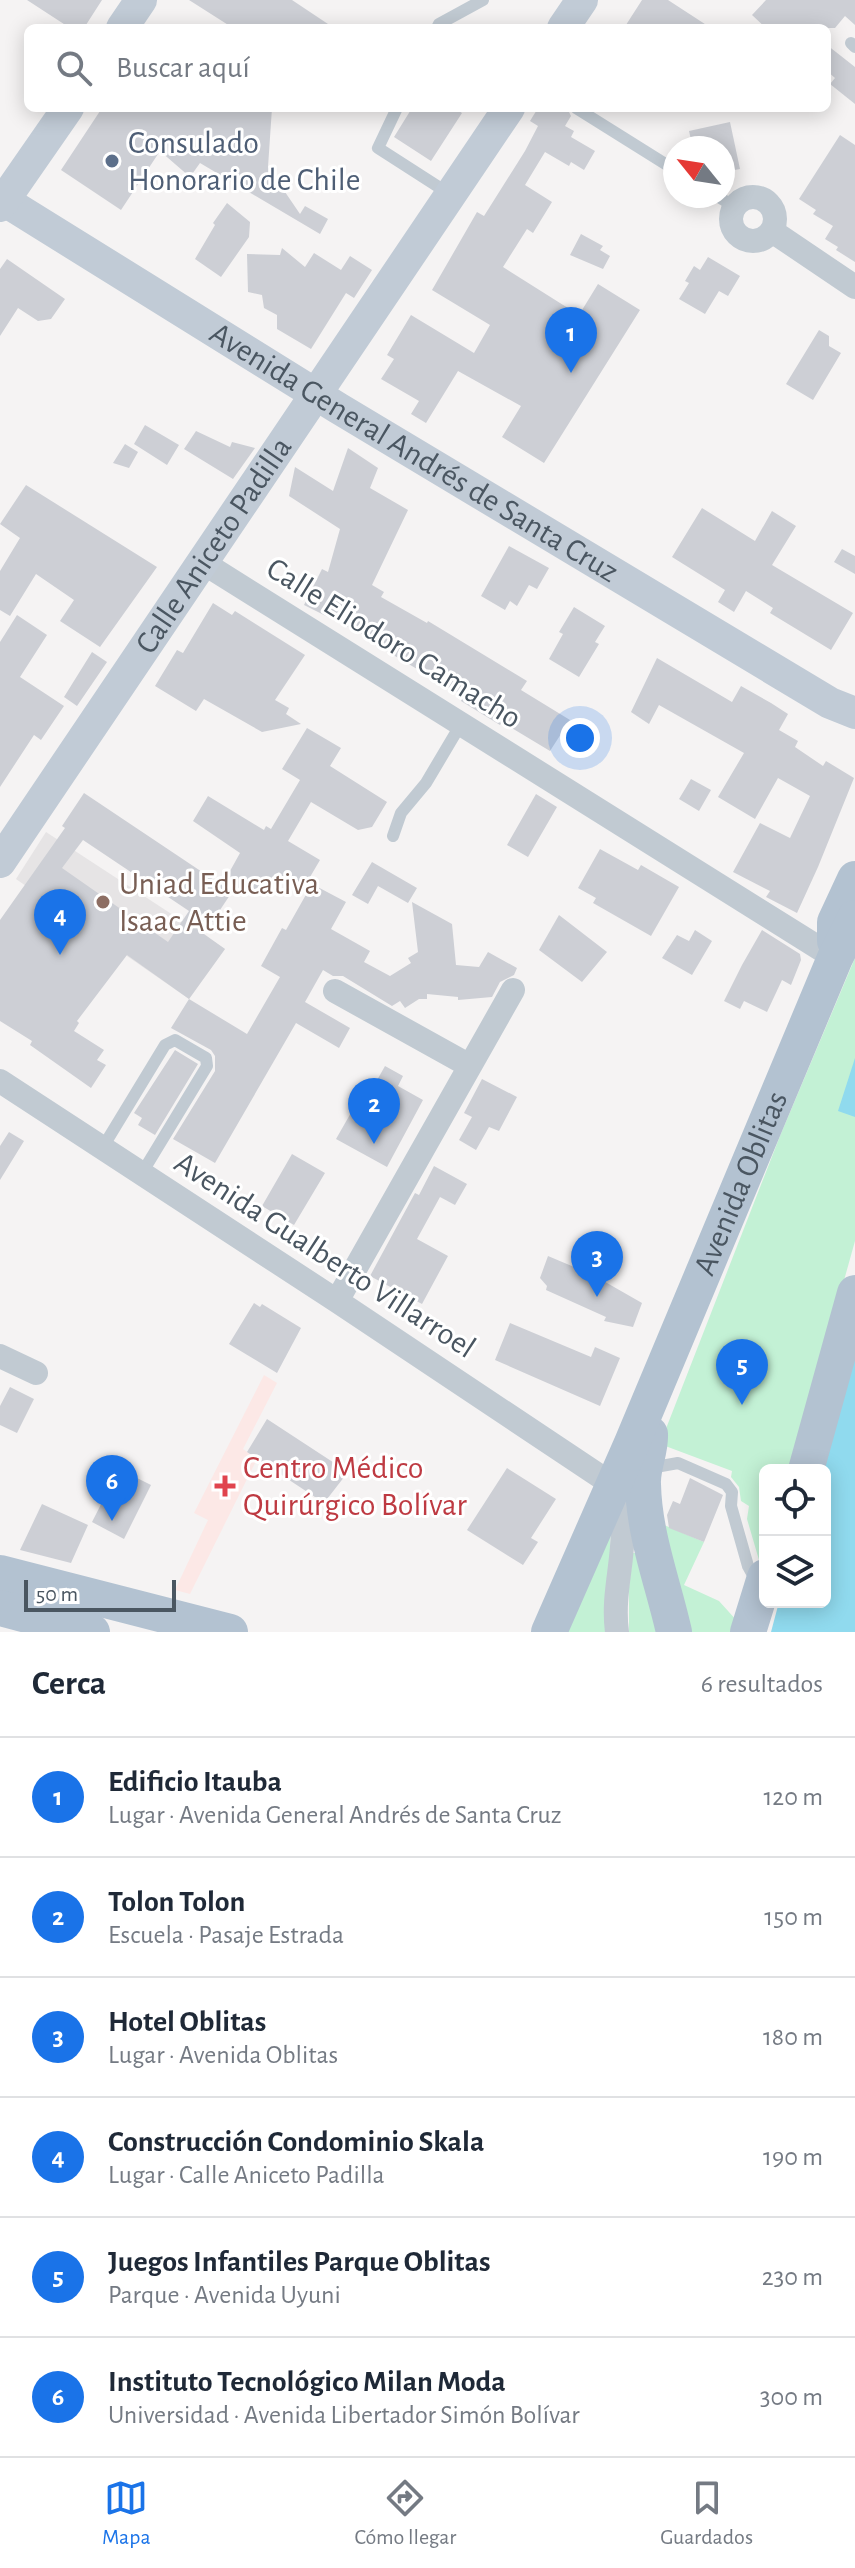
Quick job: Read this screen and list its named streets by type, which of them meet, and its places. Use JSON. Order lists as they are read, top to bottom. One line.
{"streets":{"main road":["Avenida General Andrés de Santa Cruz","Calle Aniceto Padilla","Avenida Oblitas"],"street":["Calle Eliodoro Camacho","Avenida Gualberto Villarroel"]},"crossings":[["Avenida General Andrés de Santa Cruz","Calle Aniceto Padilla"],["Calle Aniceto Padilla","Calle Eliodoro Camacho"],["Calle Eliodoro Camacho","Avenida Oblitas"],["Avenida Oblitas","Avenida Gualberto Villarroel"]],"places":{"other":["Consulado Honorario de Chile","Uniad Educativa Isaac Attie"],"health":["Centro Médico Quirúrgico Bolívar"]},"scale_bar":"50 m","north":"top left","page":{"search":"Buscar aquí","pins":["1","4","2","3","5","6"],"scale":"50 m","heading":["Cerca","6 resultados"],"list":[{"mark":"1","name":"Edificio Itauba","note":"Lugar · Avenida General Andrés de Santa Cruz","value":"120 m"},{"mark":"2","name":"Tolon Tolon","note":"Escuela · Pasaje Estrada","value":"150 m"},{"mark":"3","name":"Hotel Oblitas","note":"Lugar · Avenida Oblitas","value":"180 m"},{"mark":"4","name":"Construcción Condominio Skala","note":"Lugar · Calle Aniceto Padilla","value":"190 m"},{"mark":"5","name":"Juegos Infantiles Parque Oblitas","note":"Parque · Avenida Uyuni","value":"230 m"},{"mark":"6","name":"Instituto Tecnológico Milan Moda","note":"Universidad · Avenida Libertador Simón Bolívar","value":"300 m"}],"nav":["Mapa","Cómo llegar","Guardados"]}}
